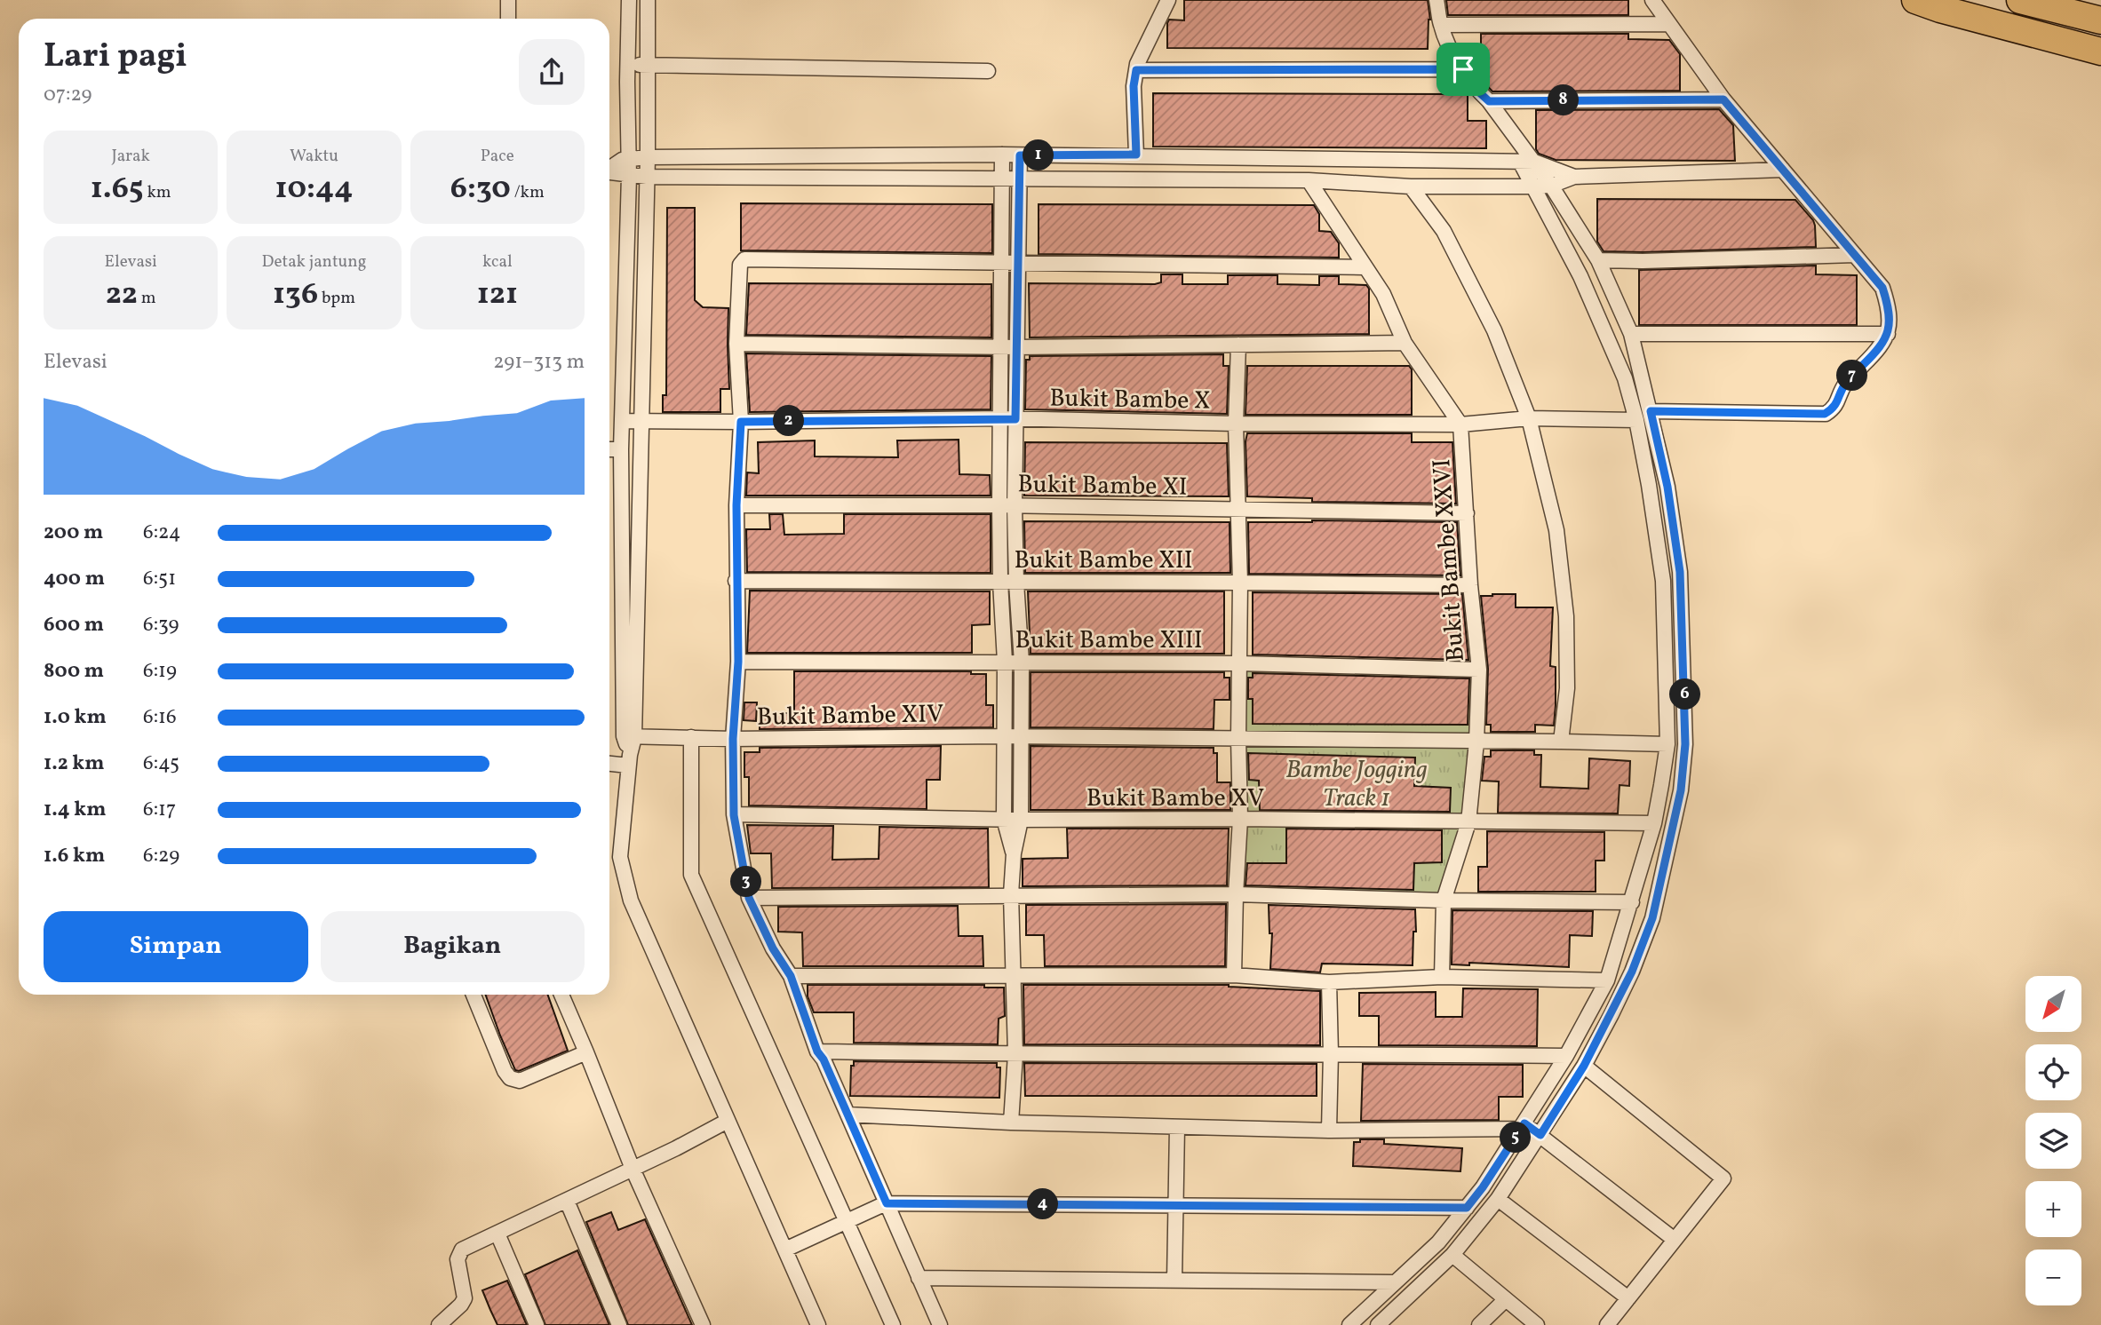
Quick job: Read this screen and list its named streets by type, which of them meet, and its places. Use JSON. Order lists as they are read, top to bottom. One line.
{"streets":{"street":["Bukit Bambe X","Bukit Bambe XI","Bukit Bambe XII","Bukit Bambe XXVI","Bukit Bambe XIII","Bukit Bambe XIV","Bukit Bambe XV"]},"crossings":[["Bukit Bambe X","Bukit Bambe XXVI"],["Bukit Bambe XI","Bukit Bambe XXVI"],["Bukit Bambe XII","Bukit Bambe XXVI"],["Bukit Bambe XXVI","Bukit Bambe XIII"],["Bukit Bambe XXVI","Bukit Bambe XIV"],["Bukit Bambe XXVI","Bukit Bambe XV"]],"parks":["Bambe Jogging Track 1"],"north":"bottom left","page":{"heading":["Lari pagi","07:29"],"pins":["8","1","7","2","6","3","5","4"],"stats":[["Jarak","1.65 km"],["Waktu","10:44"],["Pace","6:30 /km"],["Elevasi","22 m"],["Detak jantung","136 bpm"],["kcal","121"]],"chart":["Elevasi","291–313 m"],"list":[{"name":"200 m","note":"6:24"},{"name":"400 m","note":"6:51"},{"name":"600 m","note":"6:39"},{"name":"800 m","note":"6:19"},{"name":"1.0 km","note":"6:16"},{"name":"1.2 km","note":"6:45"},{"name":"1.4 km","note":"6:17"},{"name":"1.6 km","note":"6:29"}],"buttons":["Simpan","Bagikan"],"map_buttons":["+","−"]}}
